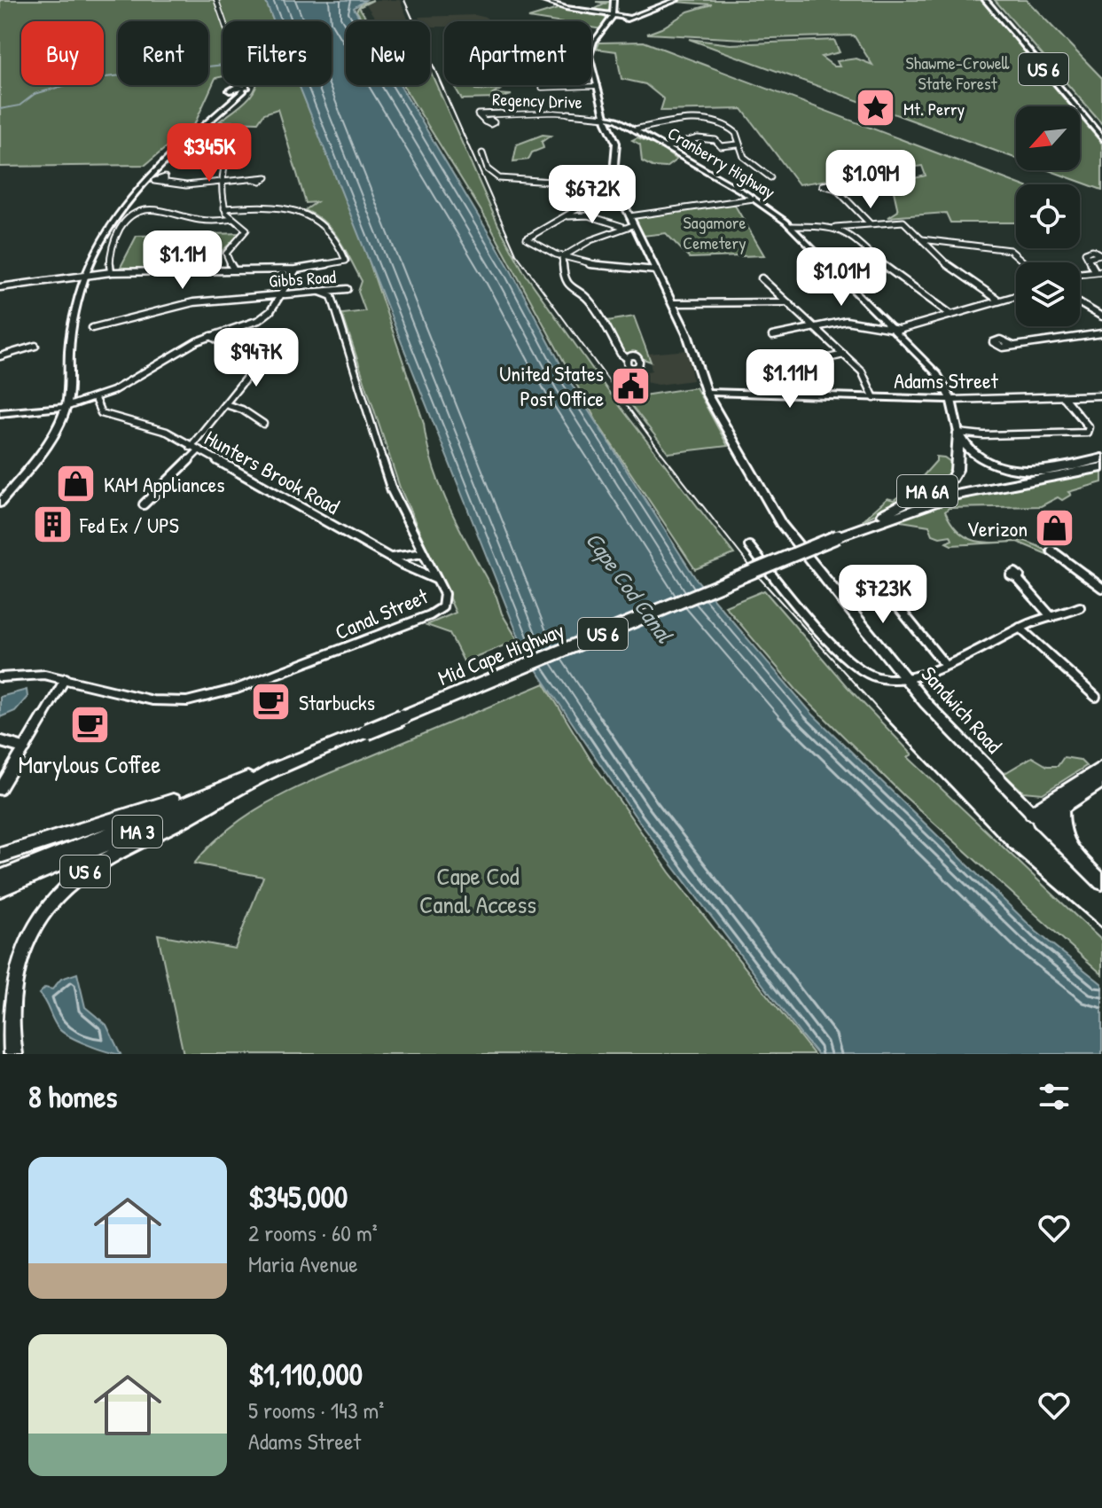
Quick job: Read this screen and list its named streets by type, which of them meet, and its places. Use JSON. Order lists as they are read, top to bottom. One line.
{"streets":{"highway":["US 6","MA 6A","Mid Cape Highway","Sandwich Road","MA 3"],"main road":["Cranberry Highway","Adams Street"],"street":["Regency Drive","Gibbs Road","Hunters Brook Road","Canal Street"]},"crossings":[["US 6","Mid Cape Highway"],["US 6","MA 3"],["Regency Drive","Cranberry Highway"],["Regency Drive","Sandwich Road"],["Cranberry Highway","Adams Street"],["Cranberry Highway","MA 6A"],["Cranberry Highway","Sandwich Road"],["Gibbs Road","Canal Street"],["Adams Street","Sandwich Road"],["Hunters Brook Road","Canal Street"],["MA 6A","Mid Cape Highway"],["Mid Cape Highway","MA 3"]],"water":["Cape Cod Canal"],"parks":["Shawme-Crowell State Forest","Sagamore Cemetery","Cape Cod Canal Access"],"places":{"place":["Mt. Perry"],"public building":["United States Post Office"],"shop":["KAM Appliances","Verizon"],"building":["Fed Ex / UPS"],"cafe":["Starbucks","Marylous Coffee"]},"north":"bottom left","page":{"chip":["Buy","Rent","Filters","New","Apartment"],"price":["$345K","$1.09M","$672K","$1.1M","$1.01M","$947K","$1.11M","$723K"],"heading":"8 homes","list":[{"name":"$345,000","note":"2 rooms · 60 m² · Maria Avenue"},{"name":"$1,110,000","note":"5 rooms · 143 m² · Adams Street"}]}}
